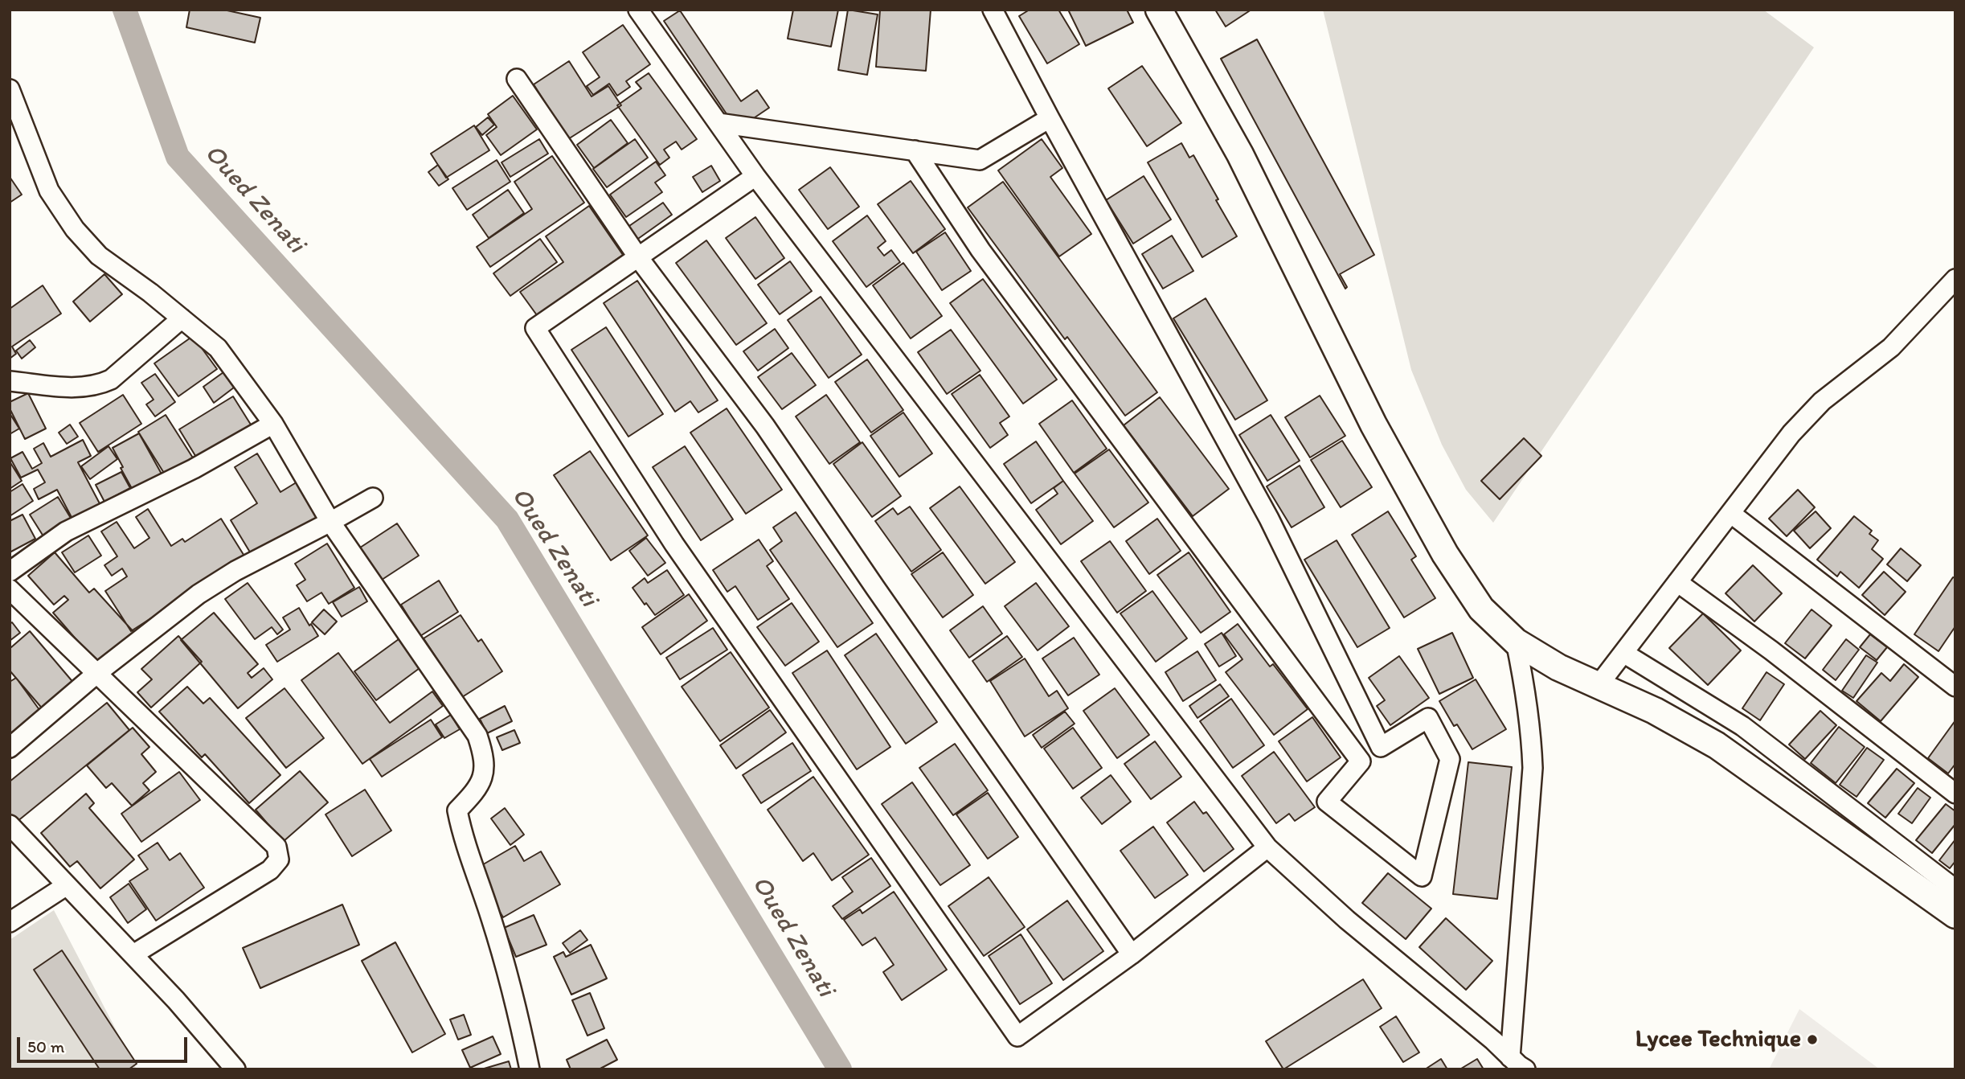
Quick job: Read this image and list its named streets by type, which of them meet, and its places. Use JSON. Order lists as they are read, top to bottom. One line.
{"water":["Oued Zenati"],"places":["Lycee Technique"],"scale_bar":"50 m"}
